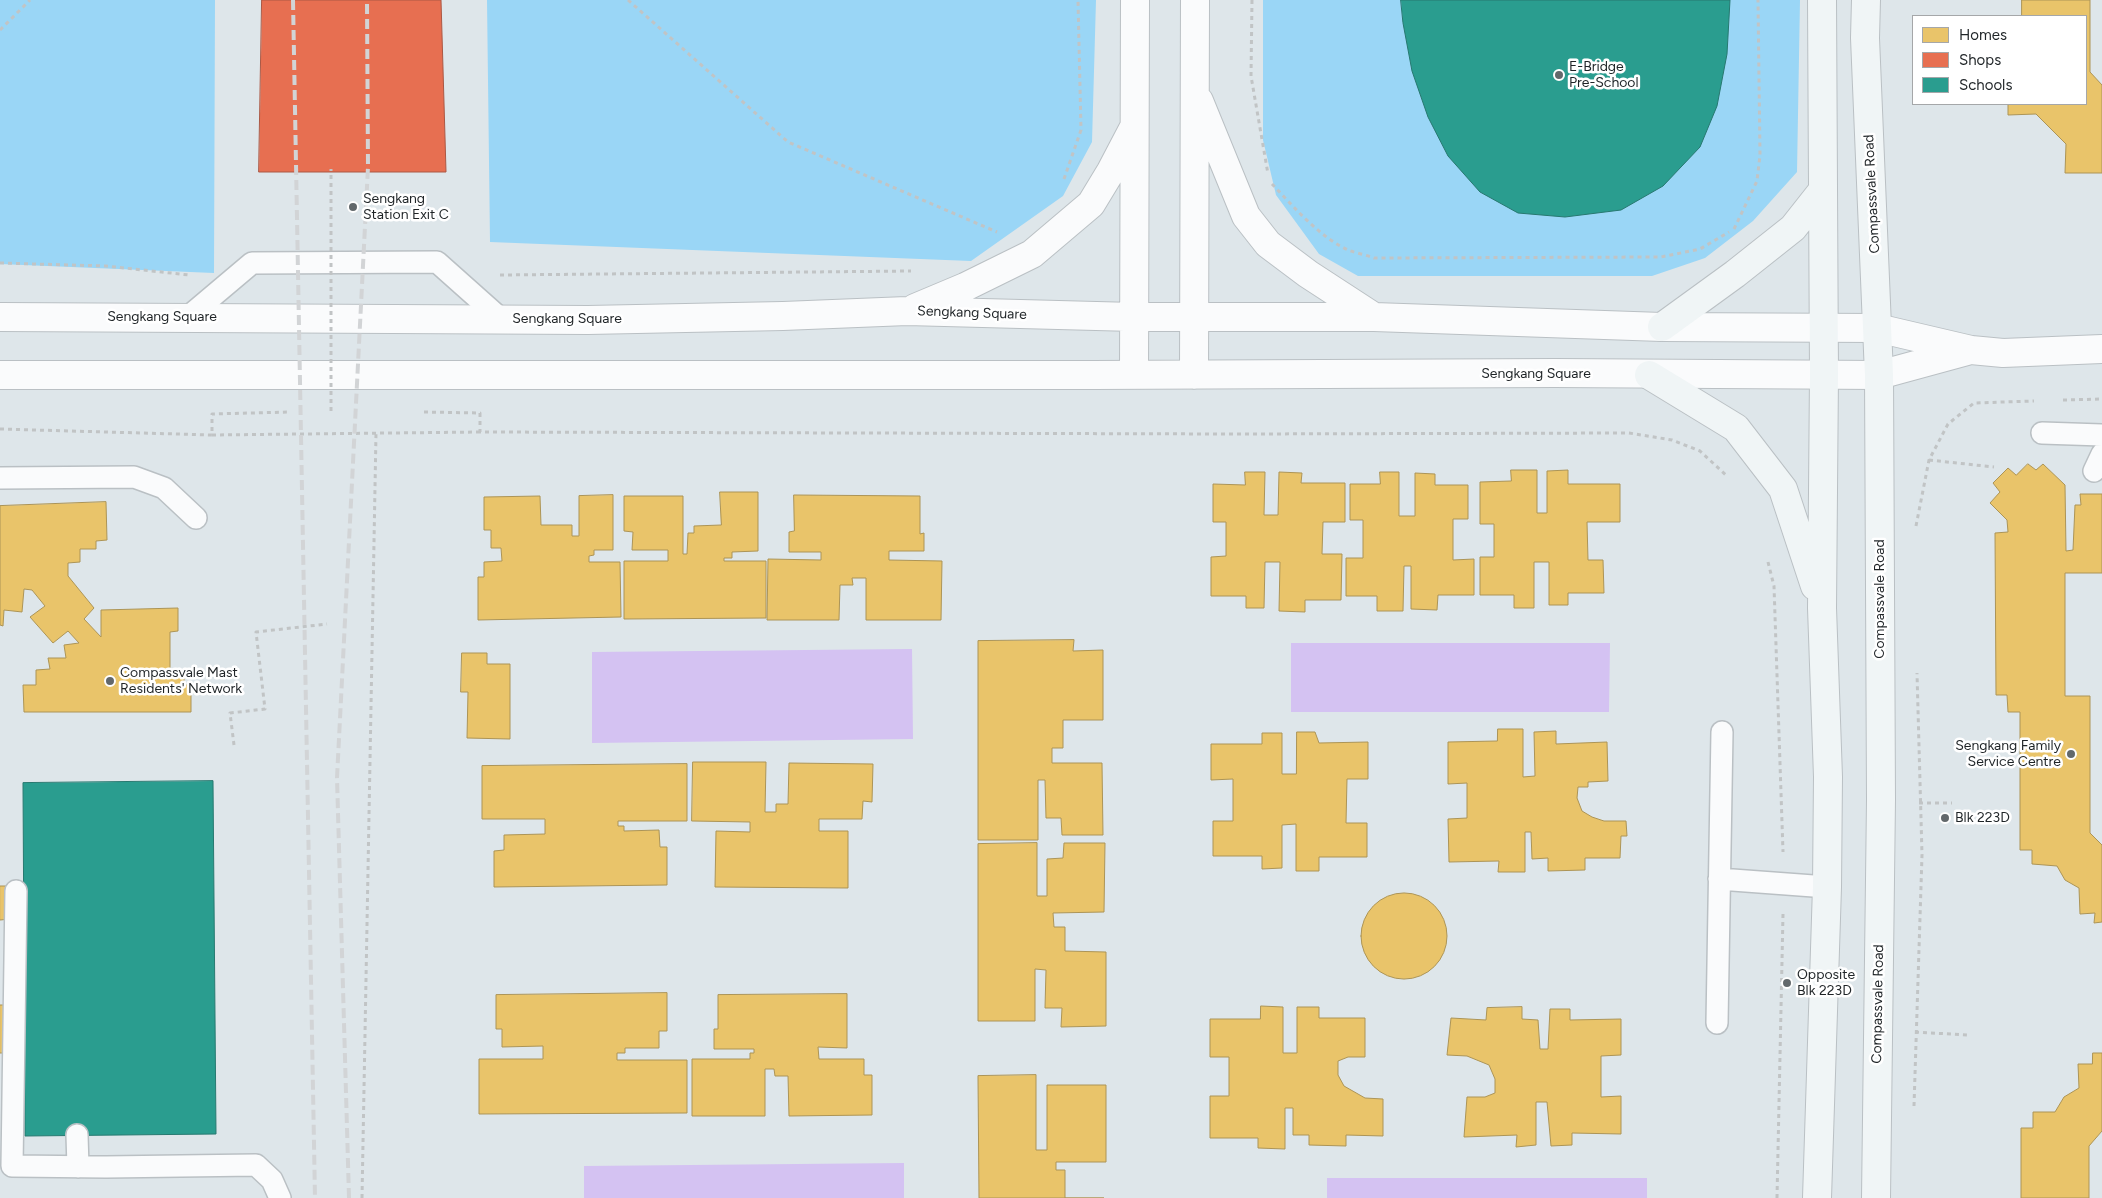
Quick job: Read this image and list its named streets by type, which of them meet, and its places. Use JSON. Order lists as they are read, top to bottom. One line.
{"streets":{"street":["Compassvale Road","Sengkang Square"]},"crossings":[["Compassvale Road","Sengkang Square"]],"places":["E-Bridge Pre-School","Sengkang Station Exit C","Compassvale Mast Residents' Network","Sengkang Family Service Centre","Blk 223D","Opposite Blk 223D"],"legend":["Homes","Shops","Schools"]}
